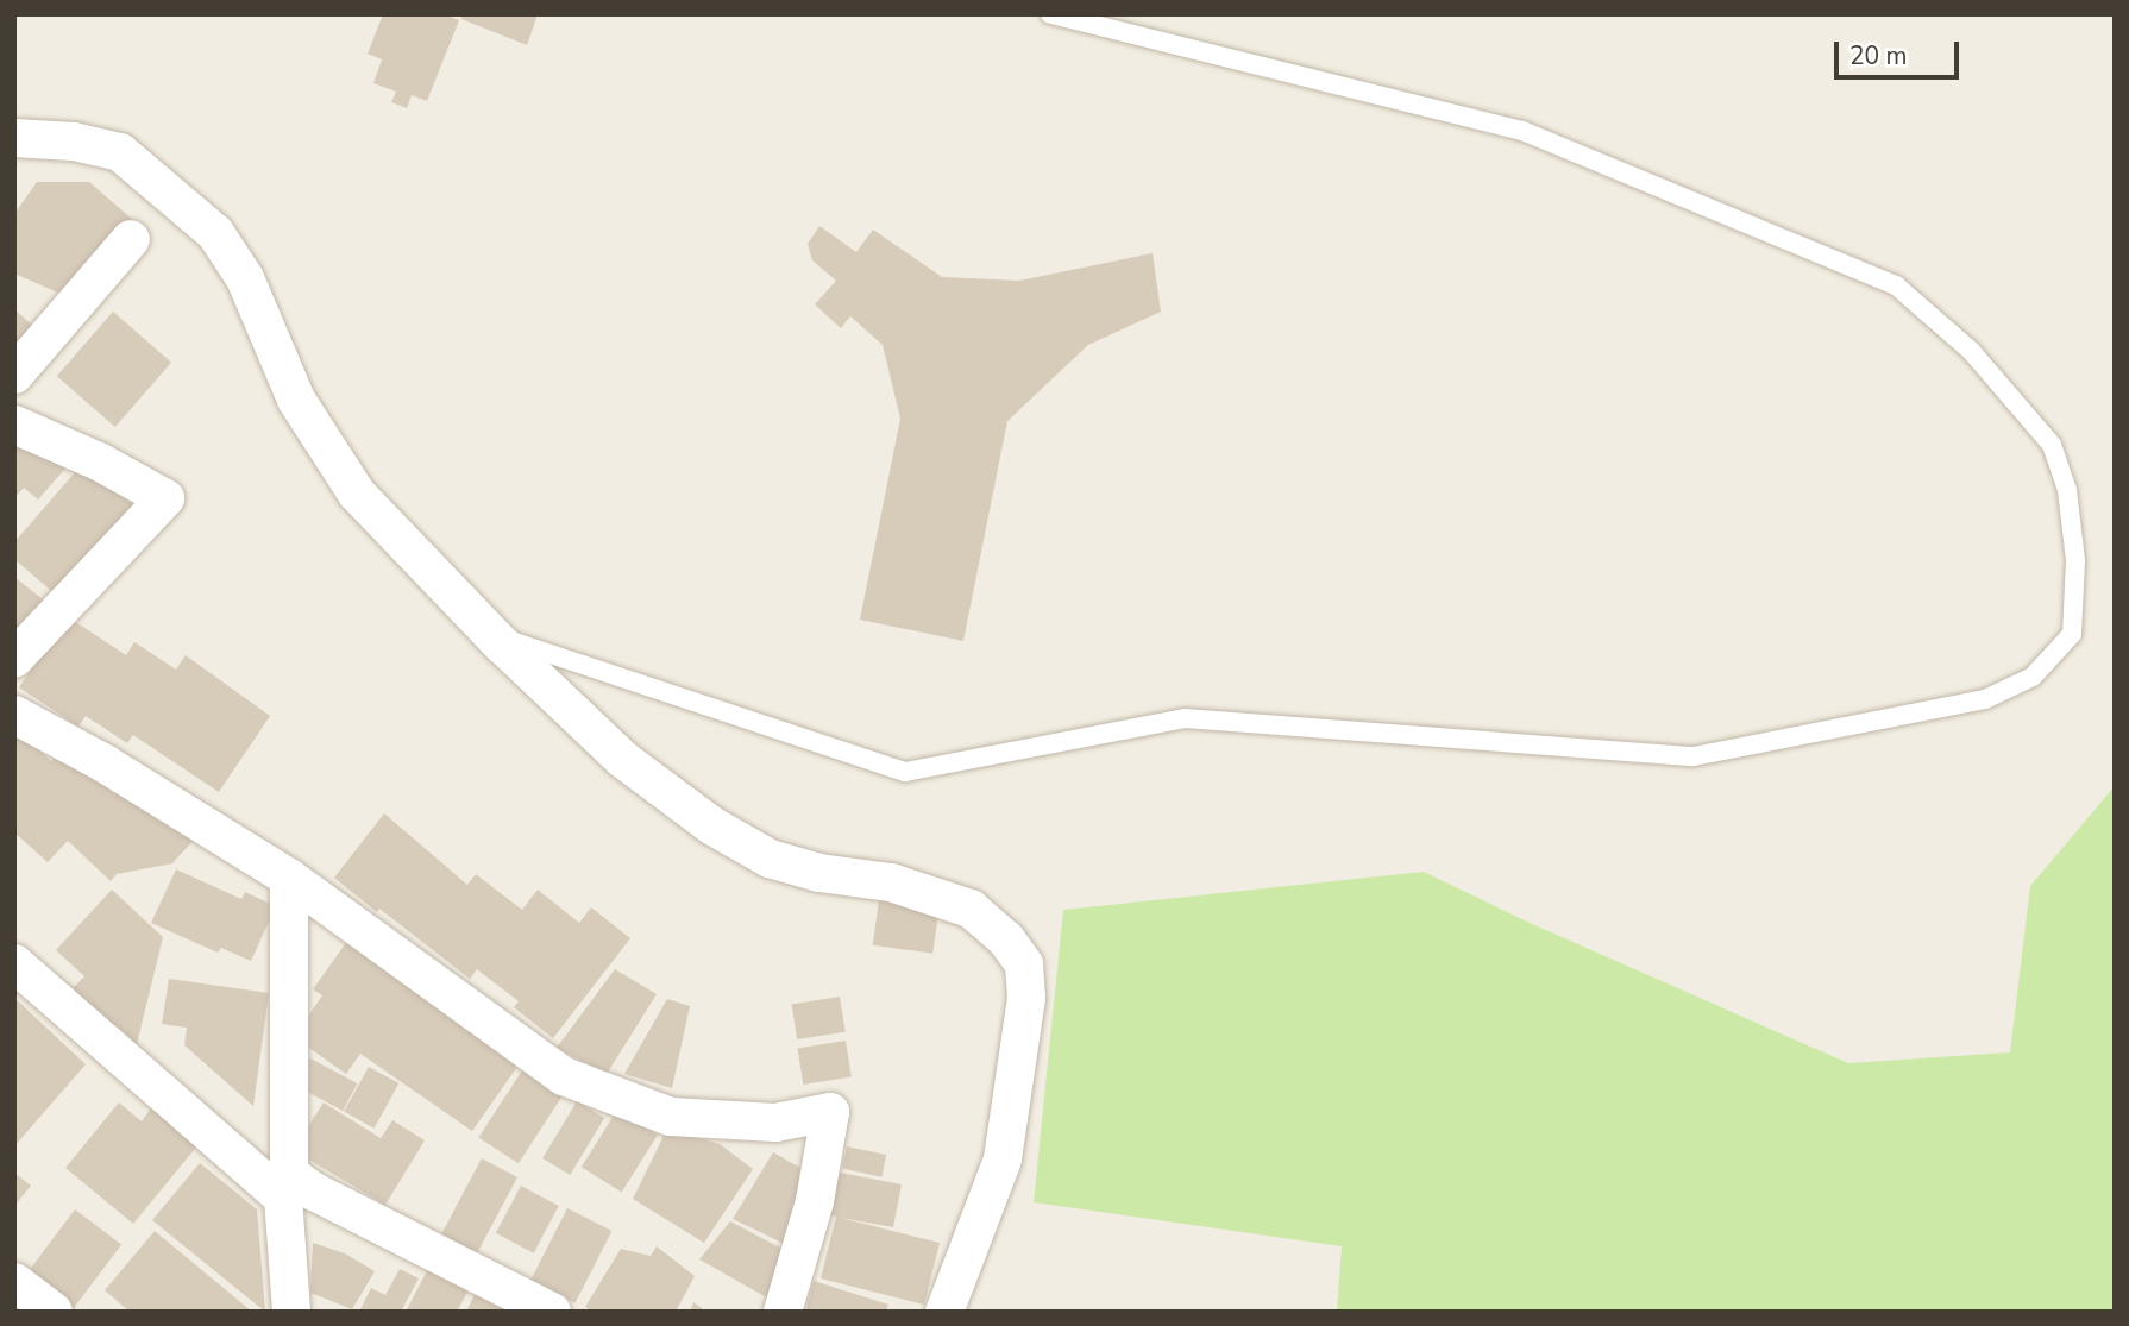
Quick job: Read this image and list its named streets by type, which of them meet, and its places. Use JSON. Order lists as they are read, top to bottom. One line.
{"scale_bar":"20 m"}
